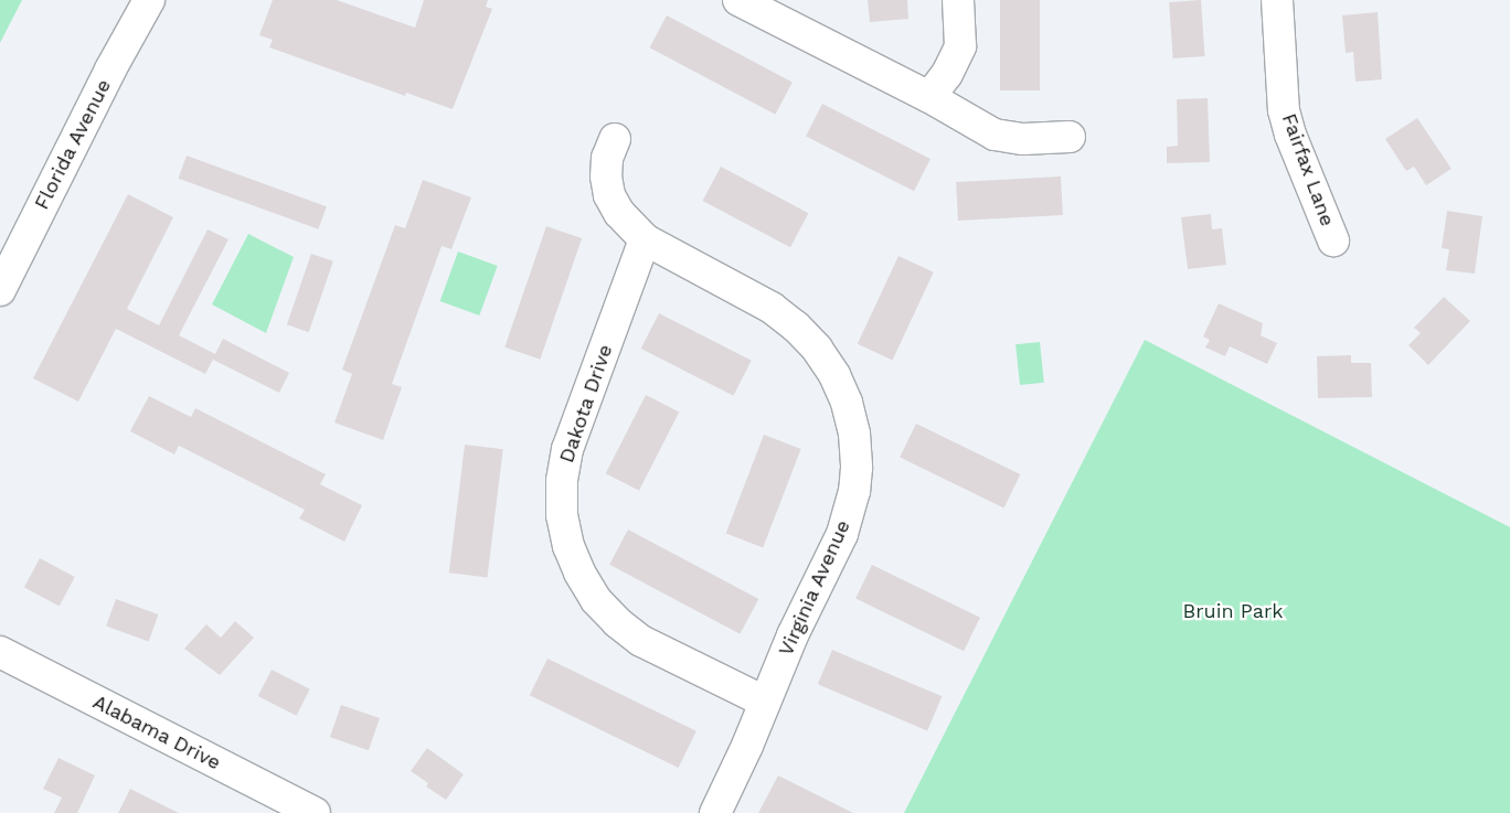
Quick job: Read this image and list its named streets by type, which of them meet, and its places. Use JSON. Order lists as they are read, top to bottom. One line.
{"streets":{"street":["Florida Avenue","Fairfax Lane","Dakota Drive","Virginia Avenue","Alabama Drive"]},"crossings":[["Dakota Drive","Virginia Avenue"]],"parks":["Bruin Park"]}
